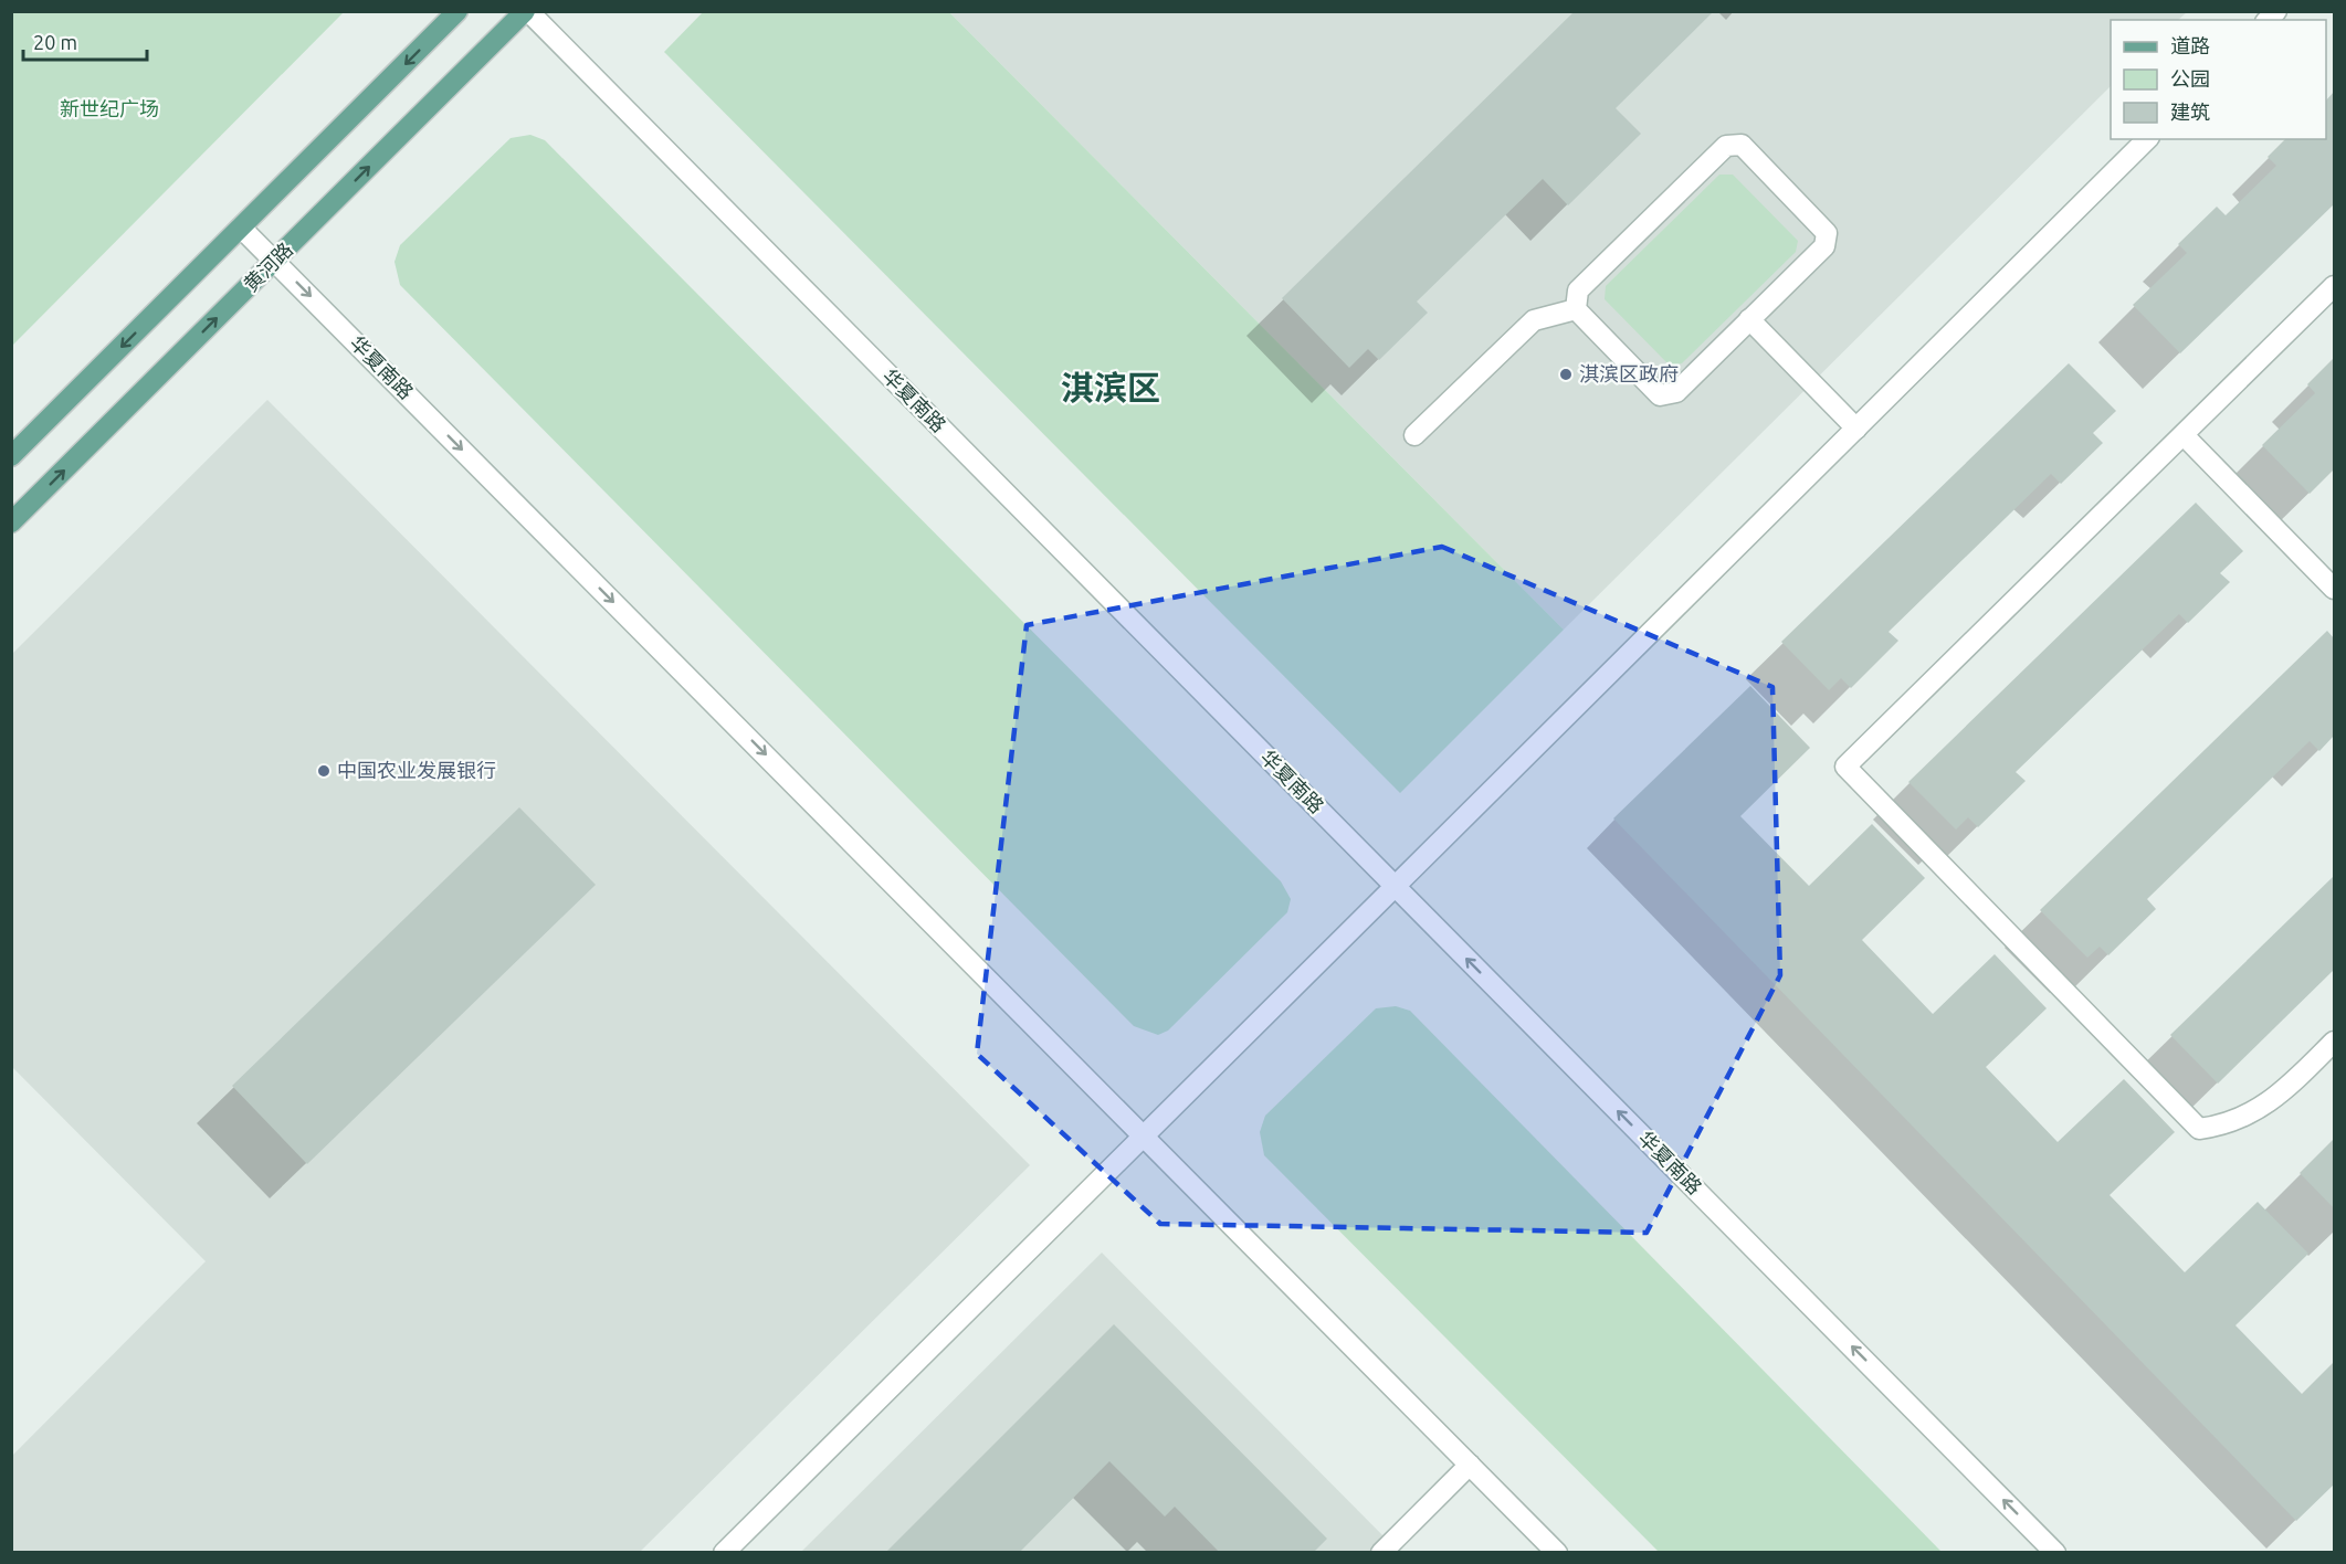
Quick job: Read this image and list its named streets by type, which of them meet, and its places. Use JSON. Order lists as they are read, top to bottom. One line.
{"streets":{"main road":["黄河路"],"street":["华夏南路"]},"crossings":[["黄河路","华夏南路"]],"districts":["淇滨区"],"parks":["新世纪广场"],"places":["淇滨区政府","中国农业发展银行"],"legend":["道路","公园","建筑"],"scale_bar":"20 m"}
